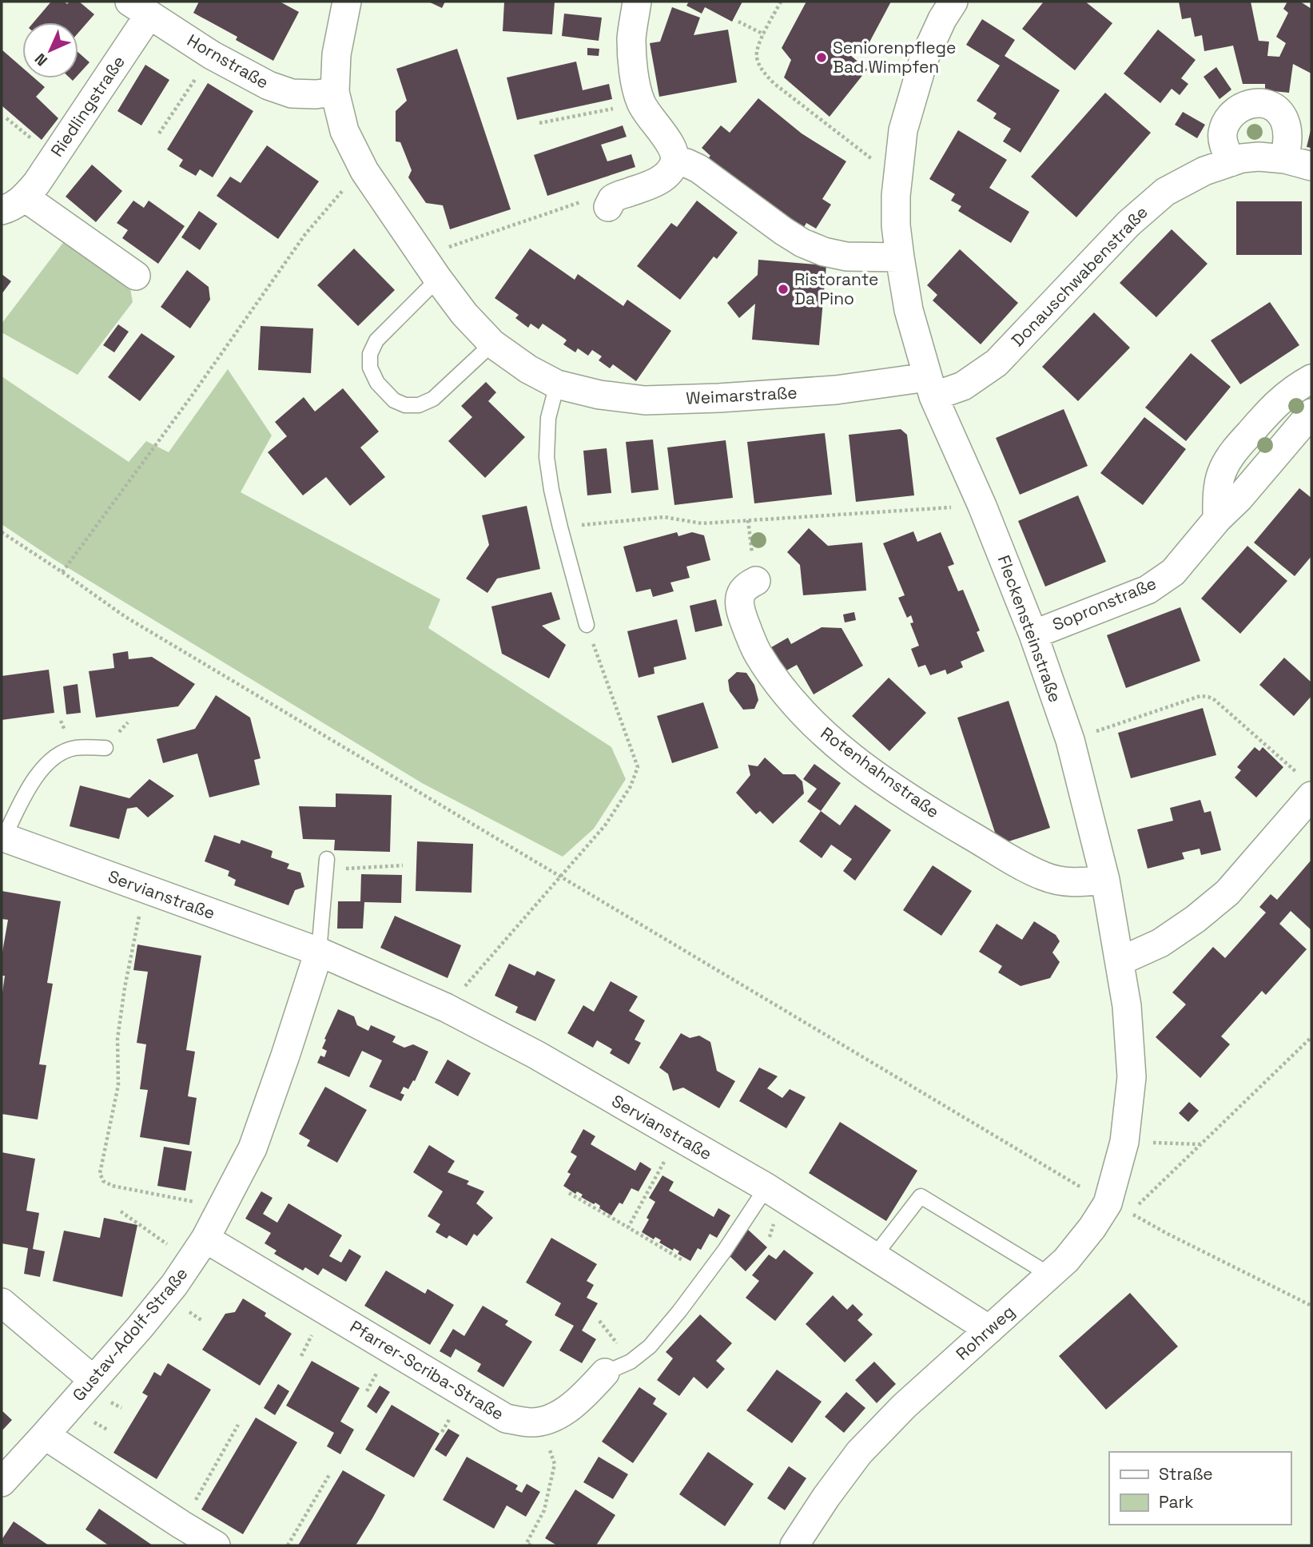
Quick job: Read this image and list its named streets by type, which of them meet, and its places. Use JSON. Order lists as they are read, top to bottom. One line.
{"streets":{"street":["Hornstraße","Riedlingstraße","Donauschwabenstraße","Weimarstraße","Sopronstraße","Fleckensteinstraße","Rotenhahnstraße","Servianstraße","Rohrweg","Gustav-Adolf-Straße","Pfarrer-Scriba-Straße"]},"crossings":[["Hornstraße","Riedlingstraße"],["Hornstraße","Weimarstraße"],["Donauschwabenstraße","Weimarstraße"],["Donauschwabenstraße","Fleckensteinstraße"],["Weimarstraße","Fleckensteinstraße"],["Sopronstraße","Fleckensteinstraße"],["Fleckensteinstraße","Rotenhahnstraße"],["Fleckensteinstraße","Rohrweg"],["Servianstraße","Rohrweg"],["Servianstraße","Gustav-Adolf-Straße"],["Servianstraße","Pfarrer-Scriba-Straße"],["Gustav-Adolf-Straße","Pfarrer-Scriba-Straße"]],"places":["Seniorenpflege Bad Wimpfen","Ristorante Da Pino"],"legend":["Straße","Park"],"north":"bottom left"}
